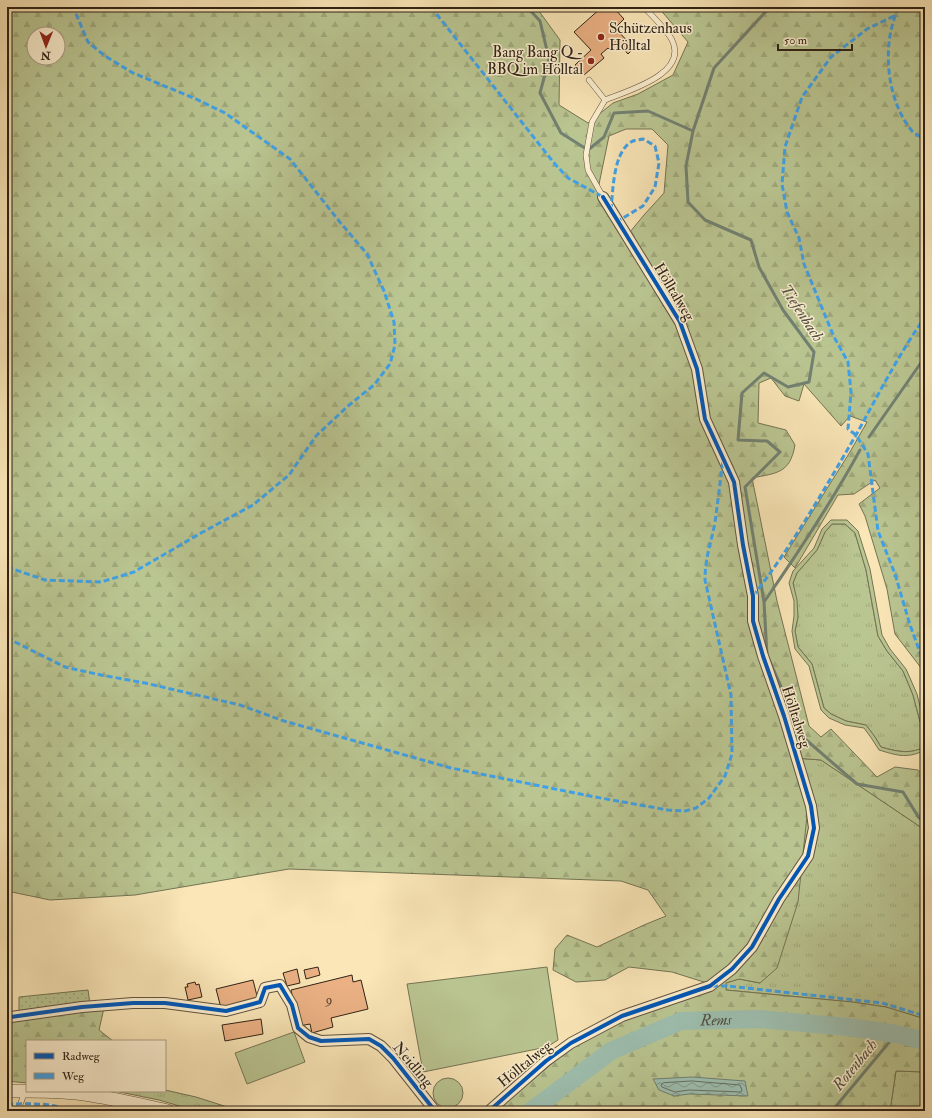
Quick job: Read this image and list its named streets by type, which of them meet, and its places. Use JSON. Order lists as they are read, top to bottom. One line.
{"streets":{"street":["Hölltalweg","Neidling"]},"water":["Tiefenbach","Rems","Rotenbach"],"places":["Schützenhaus Hölltal","Bang Bang Q - BBQ im Hölltal"],"house_numbers":["9"],"legend":["Radweg","Weg"],"scale_bar":"50 m","north":"bottom"}
